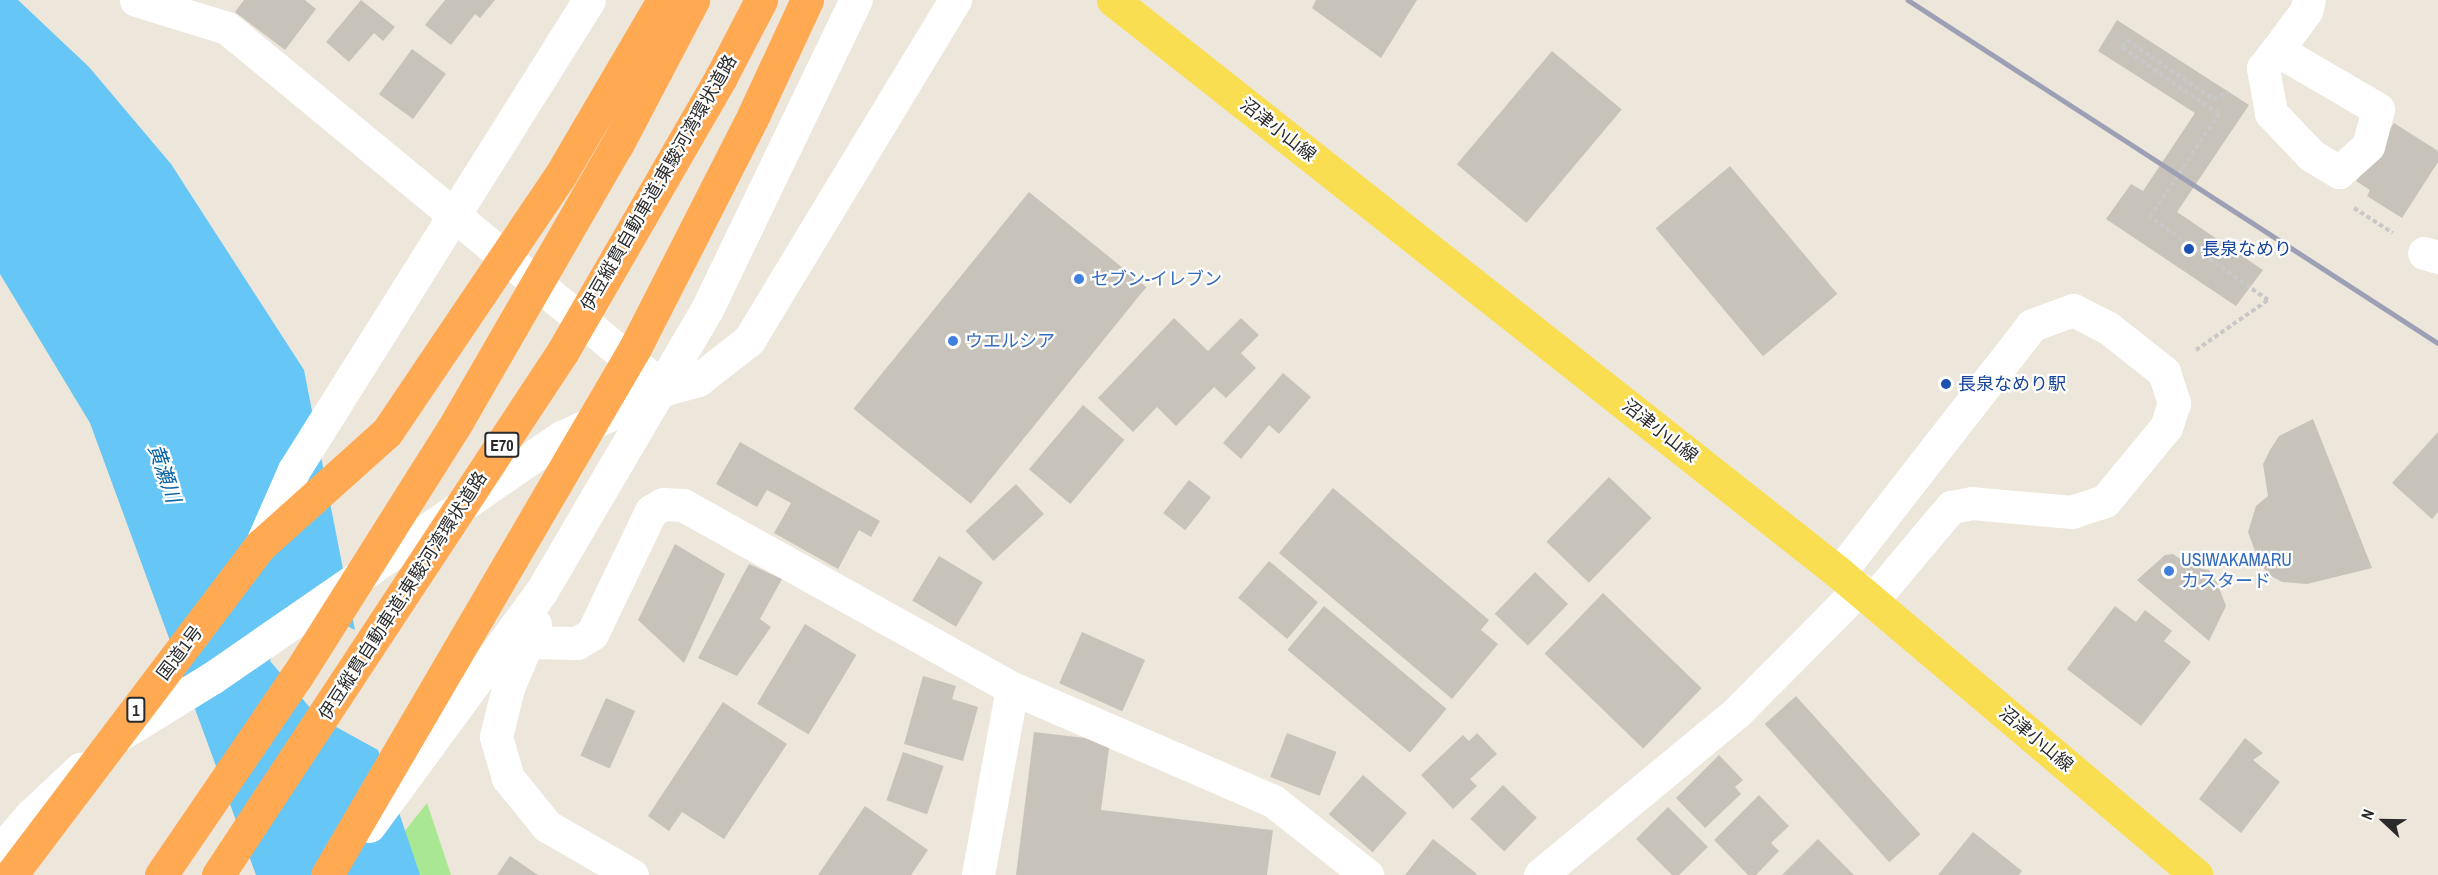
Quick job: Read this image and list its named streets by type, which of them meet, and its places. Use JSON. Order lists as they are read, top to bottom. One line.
{"streets":{"highway":["伊豆縦貫自動車道;東駿河湾環状道路","E70","国道1号","1"],"main road":["沼津小山線"]},"water":["黄瀬川"],"places":["長泉なめり","セブン-イレブン","ウエルシア","長泉なめり駅","USIWAKAMARU カスタード"],"north":"left"}
